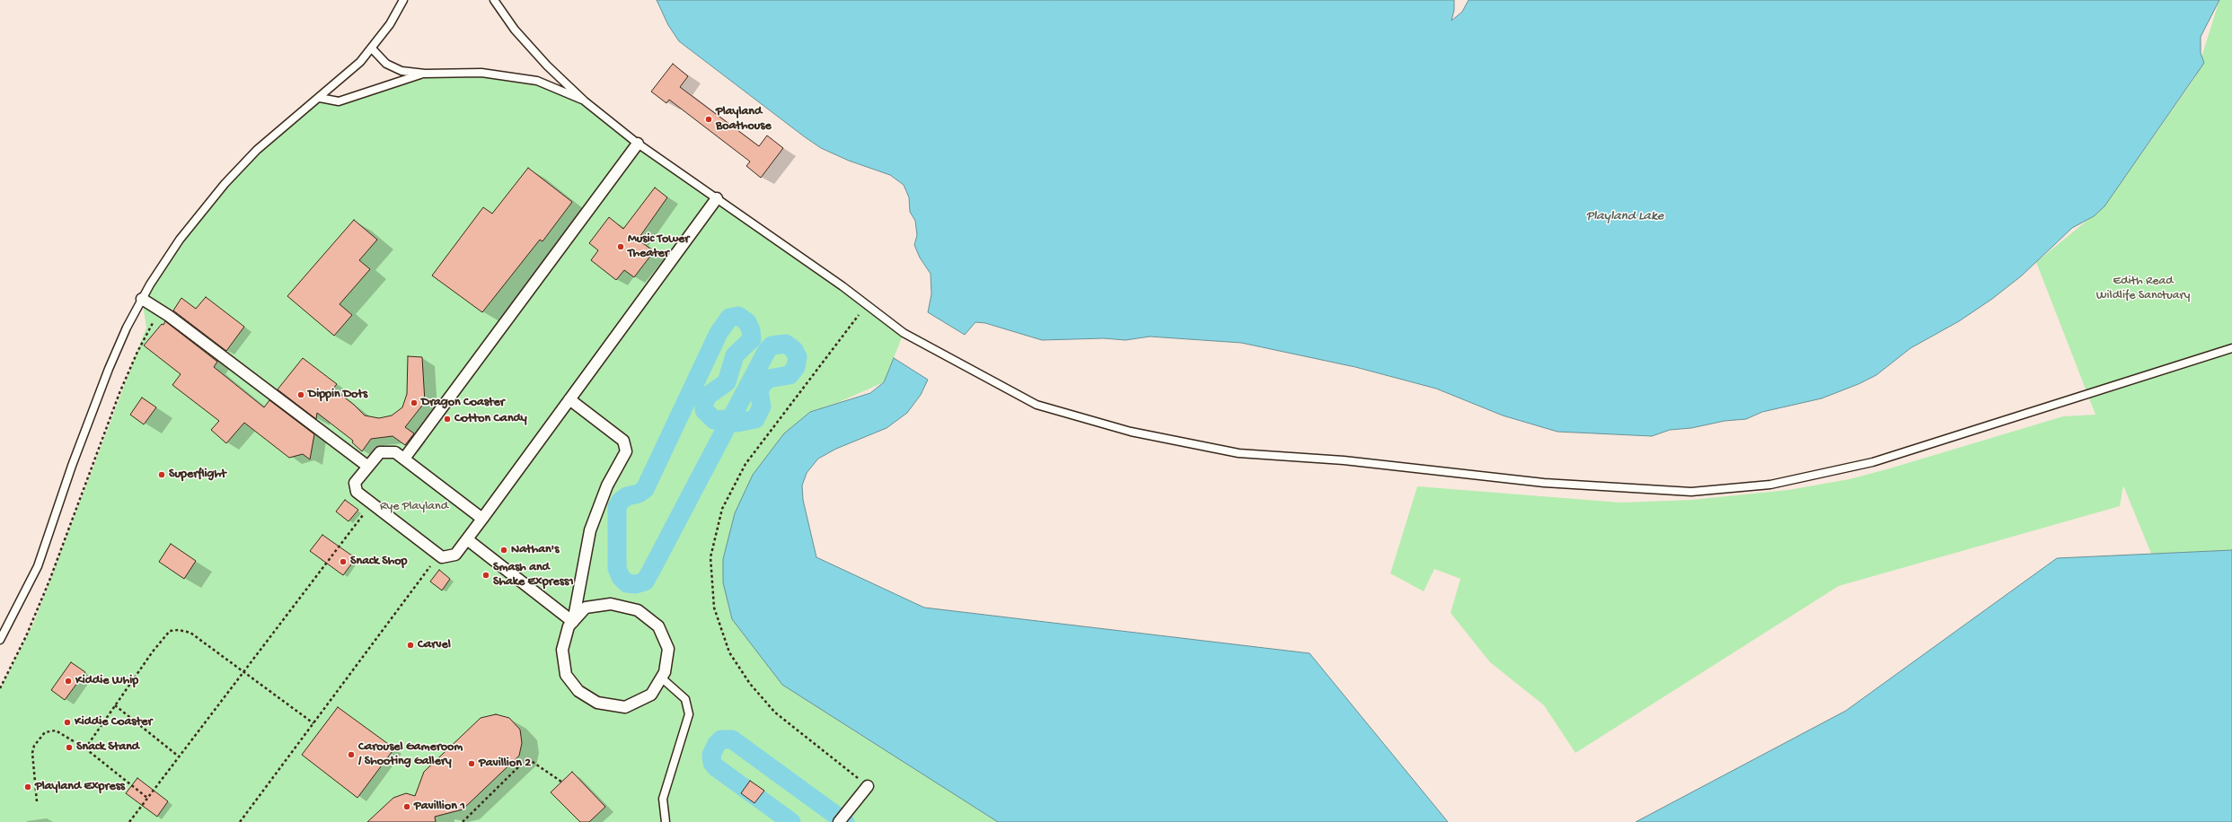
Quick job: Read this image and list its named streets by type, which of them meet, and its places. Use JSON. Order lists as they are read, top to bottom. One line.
{"water":["Playland Lake"],"parks":["Edith Read Wildlife Sanctuary","Rye Playland"],"places":["Playland Boathouse","Music Tower Theater","Dippin Dots","Dragon Coaster","Cotton Candy","Superflight","Nathan's","Snack Shop","Smash and Shake Express1","Carvel","Kiddie Whip","Kiddie Coaster","Snack Stand","Carousel Gameroom / Shooting Gallery","Pavillion 2","Playland Express","Pavillion 1"]}
